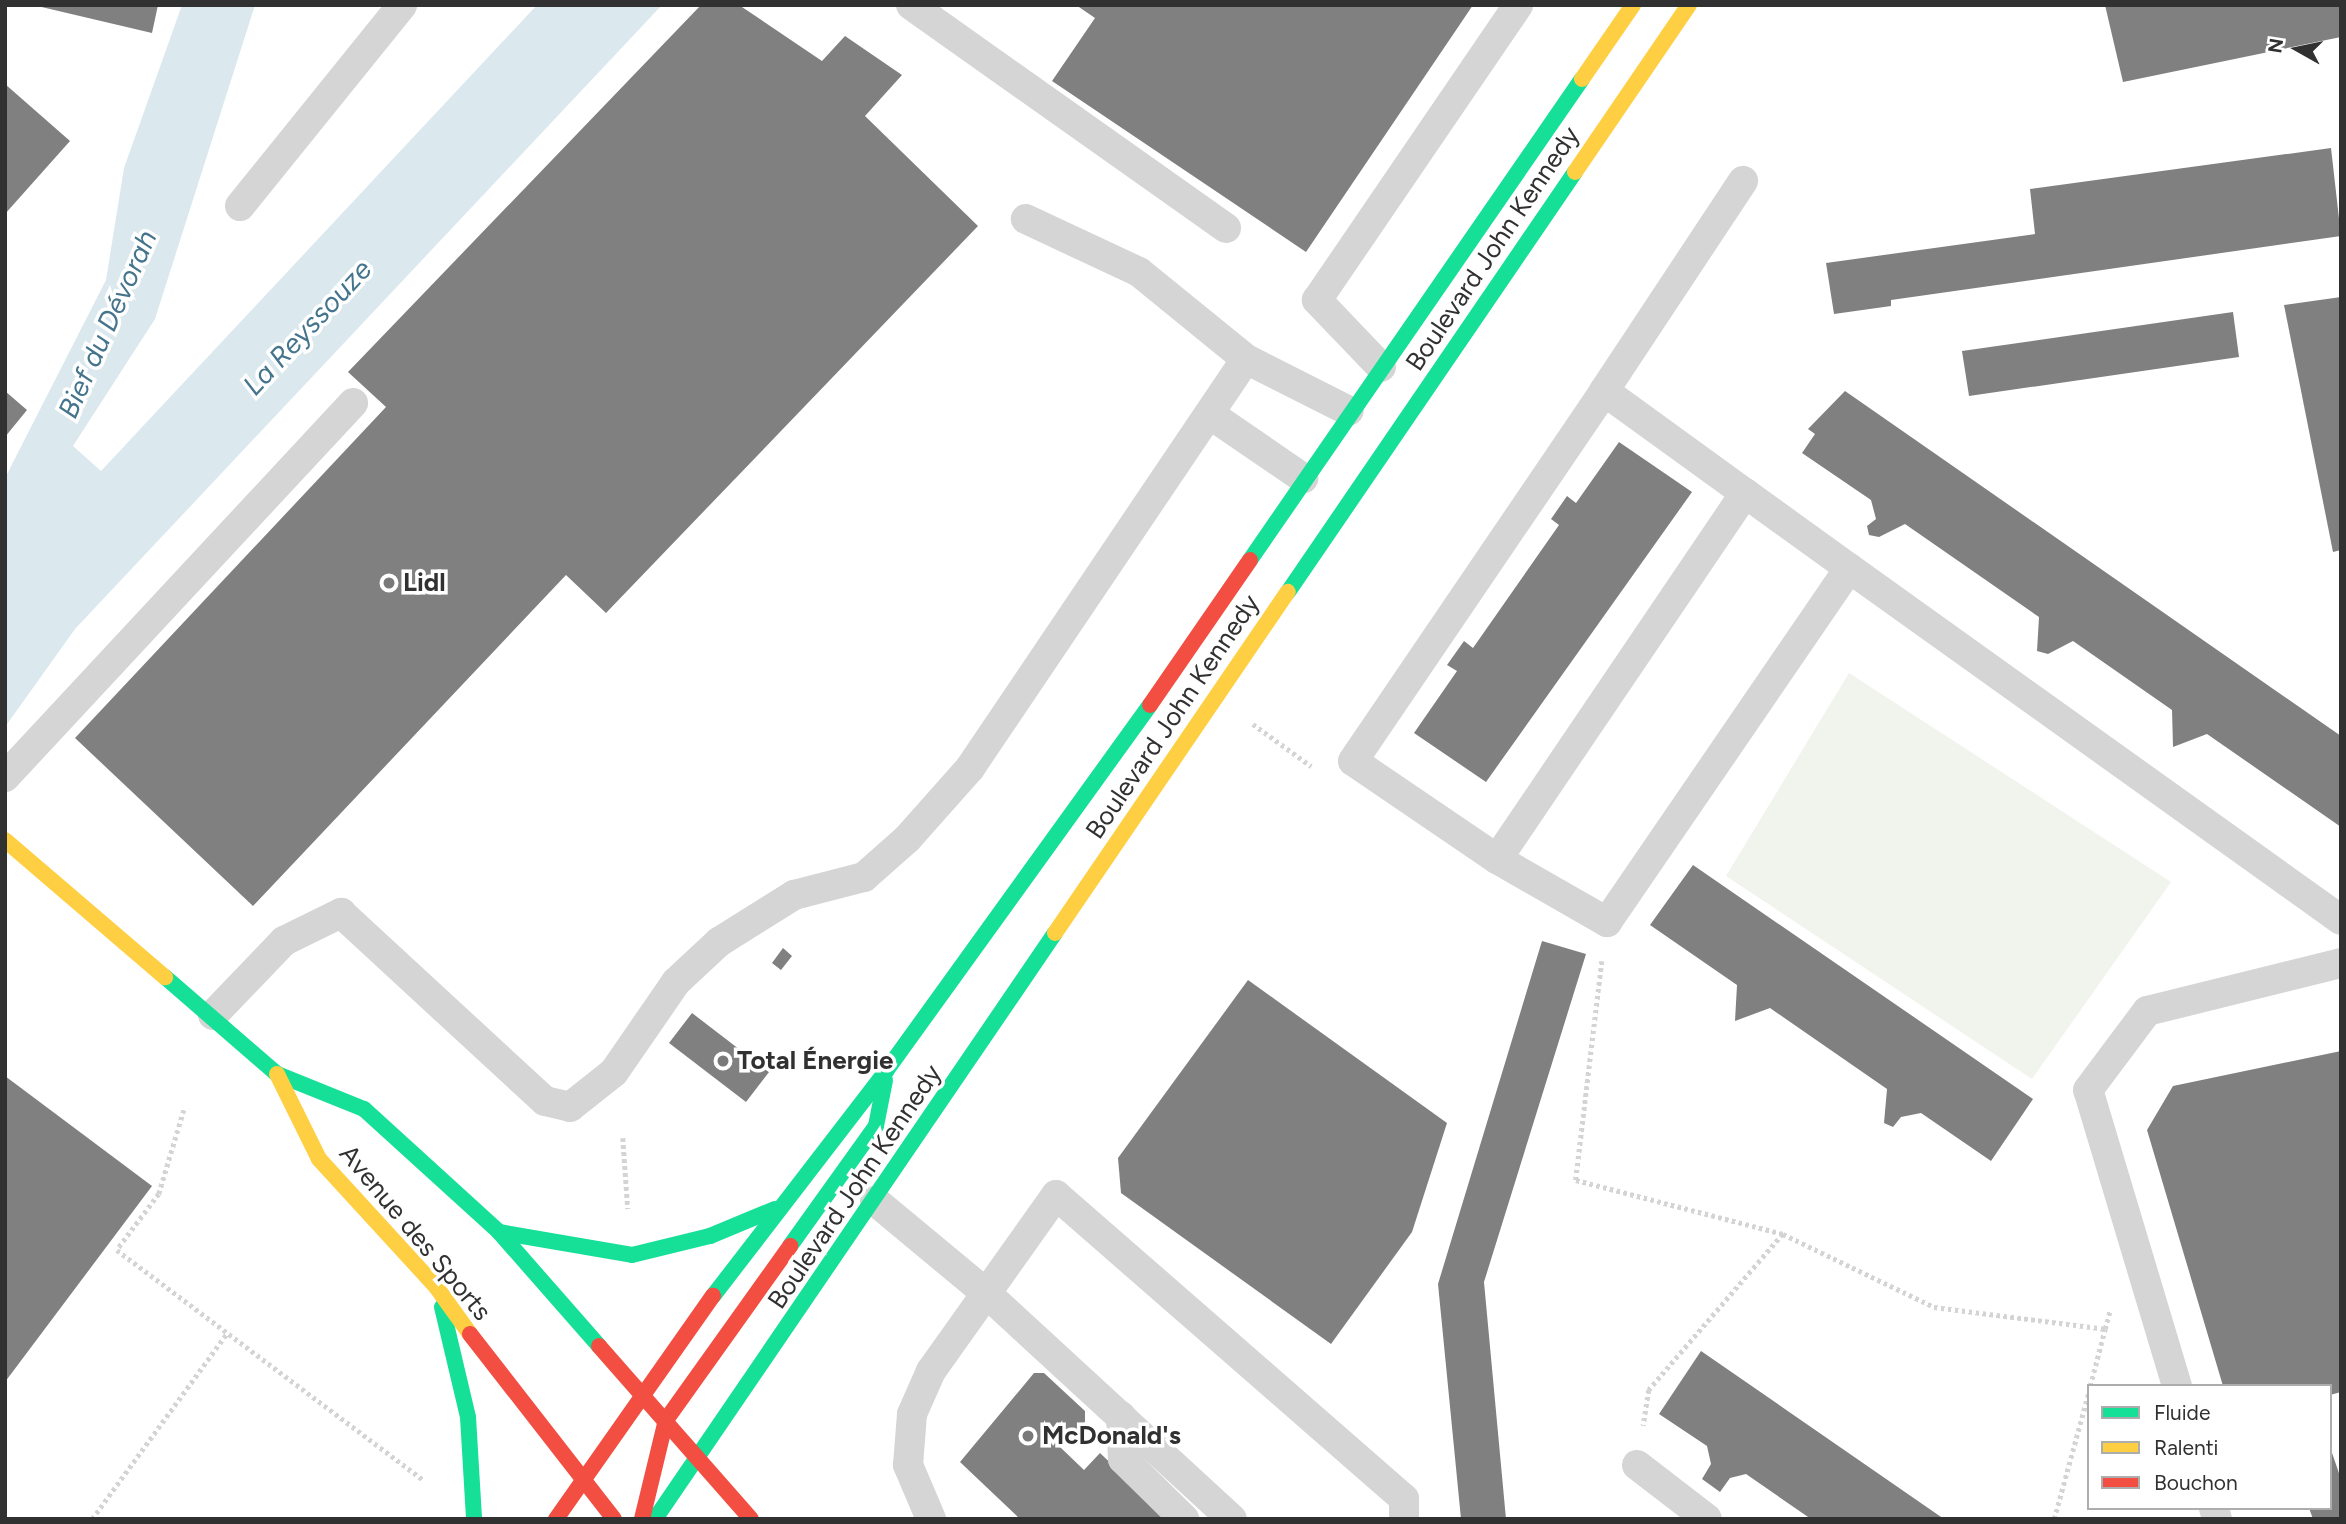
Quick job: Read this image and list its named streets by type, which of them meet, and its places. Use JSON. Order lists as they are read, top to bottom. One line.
{"streets":{"main road":["Boulevard John Kennedy","Avenue des Sports"]},"crossings":[["Boulevard John Kennedy","Avenue des Sports"]],"water":["Bief du Dévorah","La Reyssouze"],"places":["Lidl","Total Énergie","McDonald's"],"legend":["Fluide","Ralenti","Bouchon"],"north":"left"}
